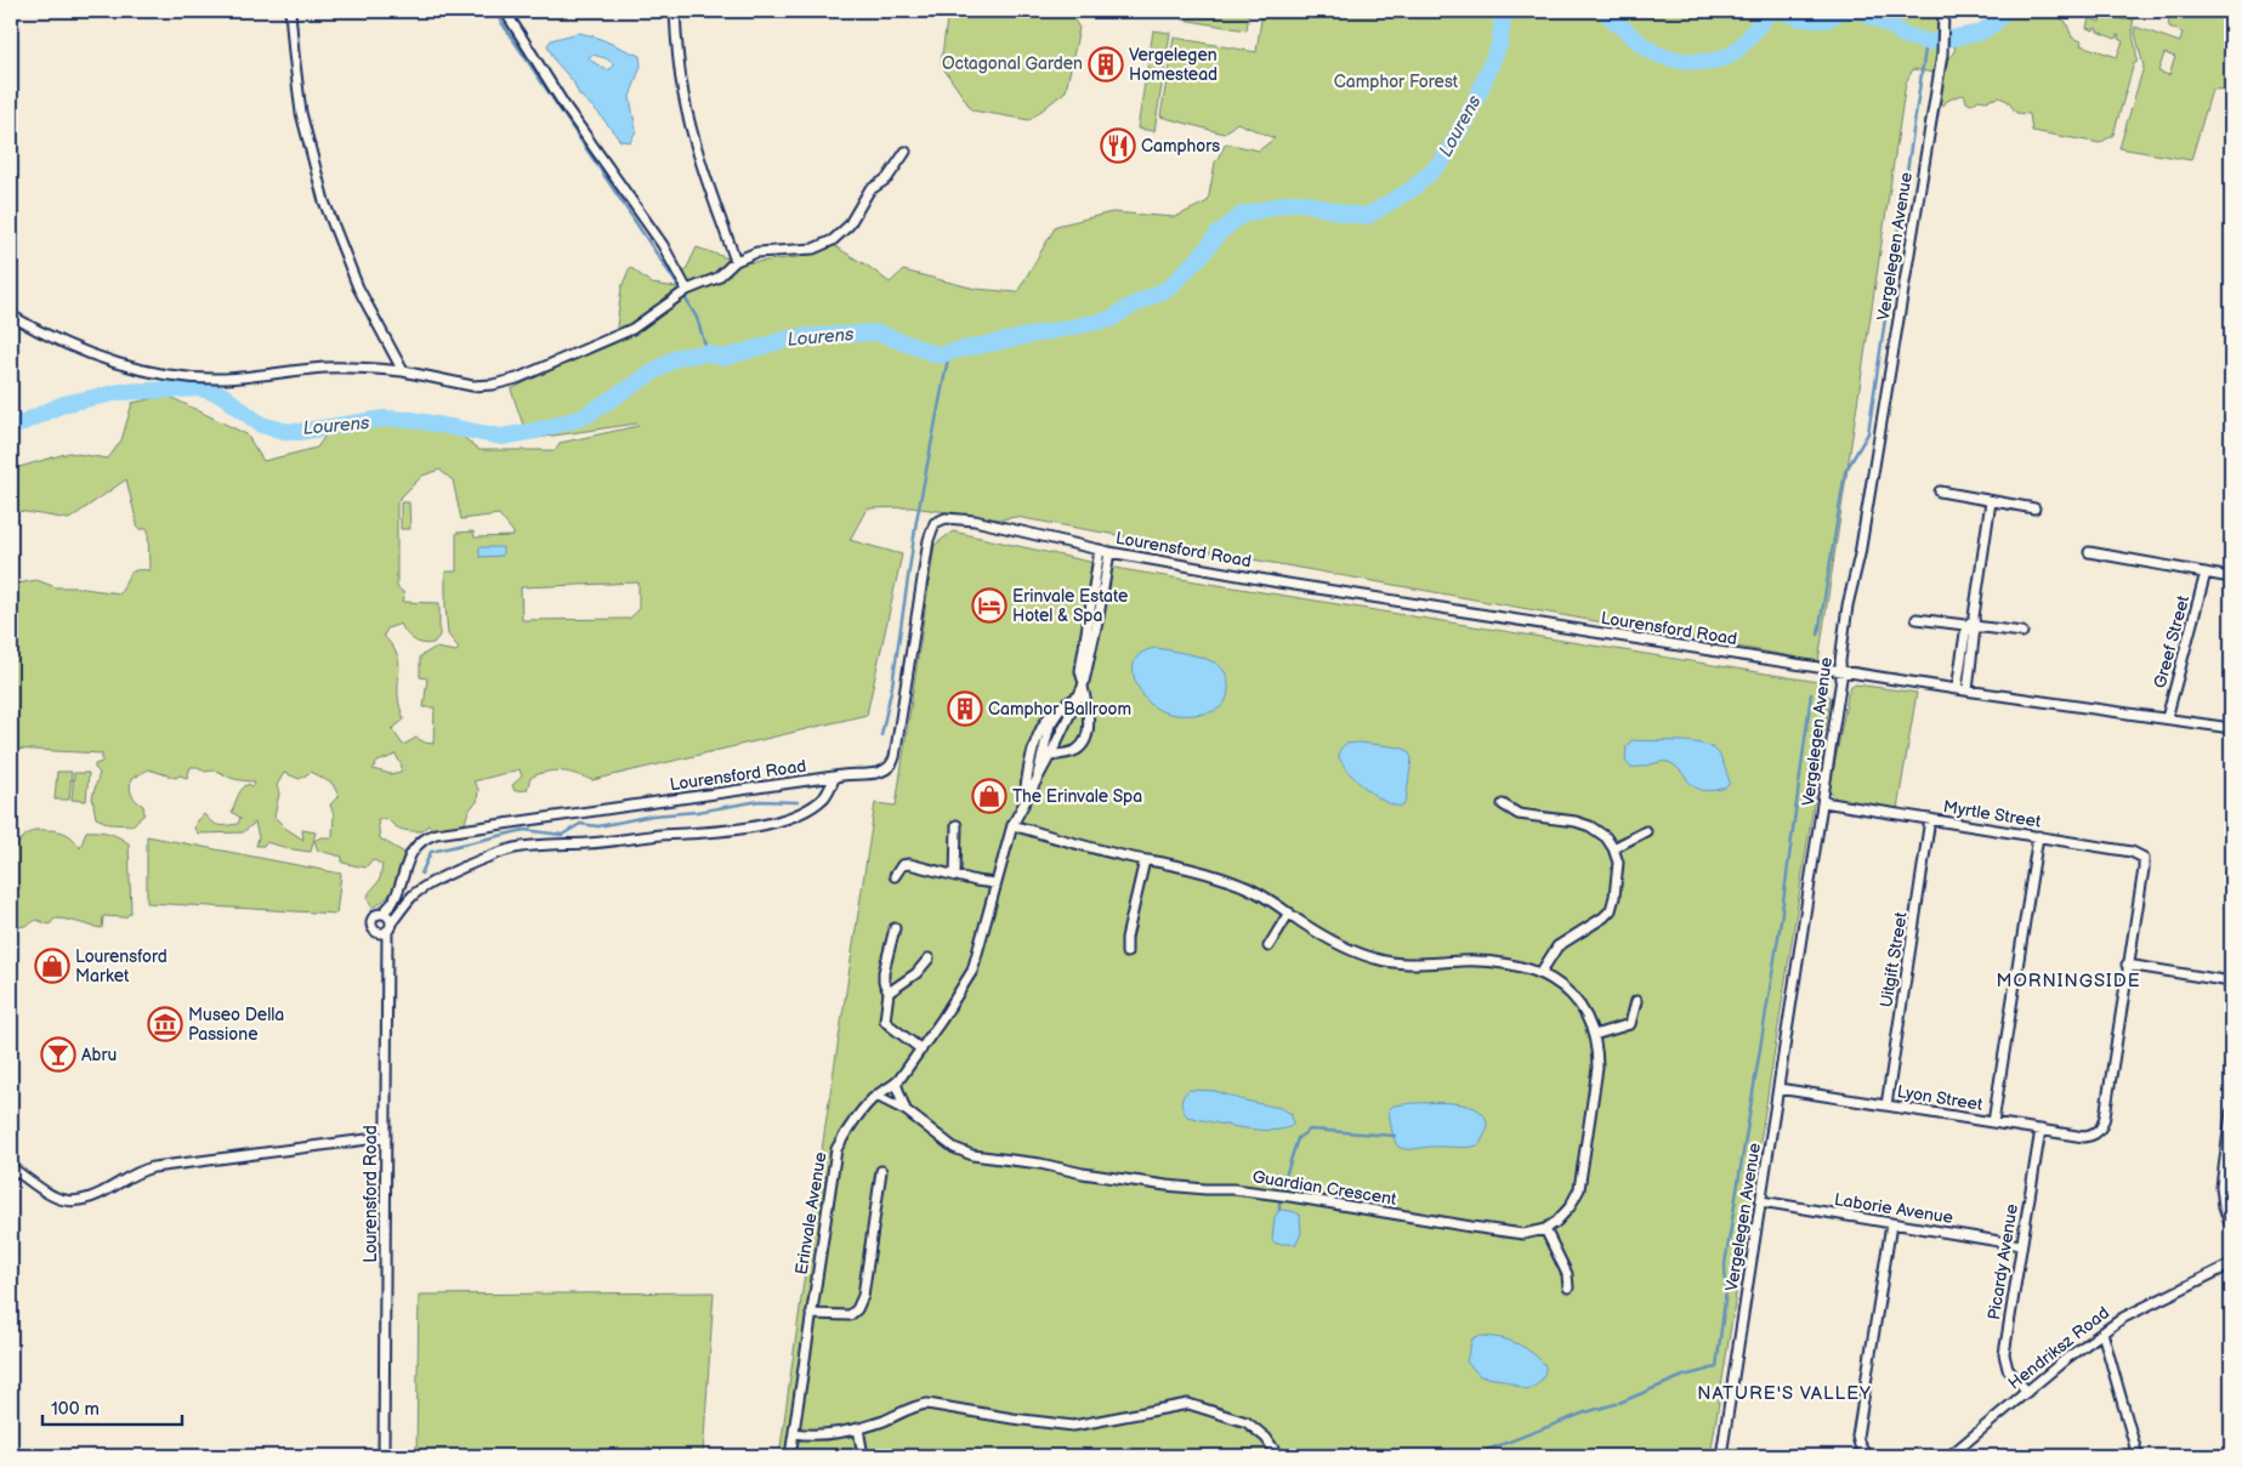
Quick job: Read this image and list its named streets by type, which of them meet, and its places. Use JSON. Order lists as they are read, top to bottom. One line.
{"streets":{"street":["Vergelegen Avenue","Lourensford Road","Greef Street","Myrtle Street","Uitgift Street","Lyon Street","Guardian Crescent","Laborie Avenue","Erinvale Avenue","Picardy Avenue","Hendriksz Road"]},"crossings":[["Vergelegen Avenue","Lourensford Road"],["Vergelegen Avenue","Myrtle Street"],["Vergelegen Avenue","Lyon Street"],["Vergelegen Avenue","Laborie Avenue"],["Lourensford Road","Greef Street"],["Lourensford Road","Erinvale Avenue"],["Myrtle Street","Uitgift Street"],["Myrtle Street","Lyon Street"],["Uitgift Street","Lyon Street"],["Lyon Street","Picardy Avenue"],["Guardian Crescent","Erinvale Avenue"],["Laborie Avenue","Picardy Avenue"],["Picardy Avenue","Hendriksz Road"]],"districts":["MORNINGSIDE","NATURE'S VALLEY"],"water":["Lourens"],"parks":["Octagonal Garden","Camphor Forest"],"places":{"building":["Vergelegen Homestead","Camphor Ballroom"],"restaurant":["Camphors"],"hotel":["Erinvale Estate Hotel & Spa"],"shop":["The Erinvale Spa","Lourensford Market"],"museum":["Museo Della Passione"],"bar":["Abru"]},"scale_bar":"100 m"}
